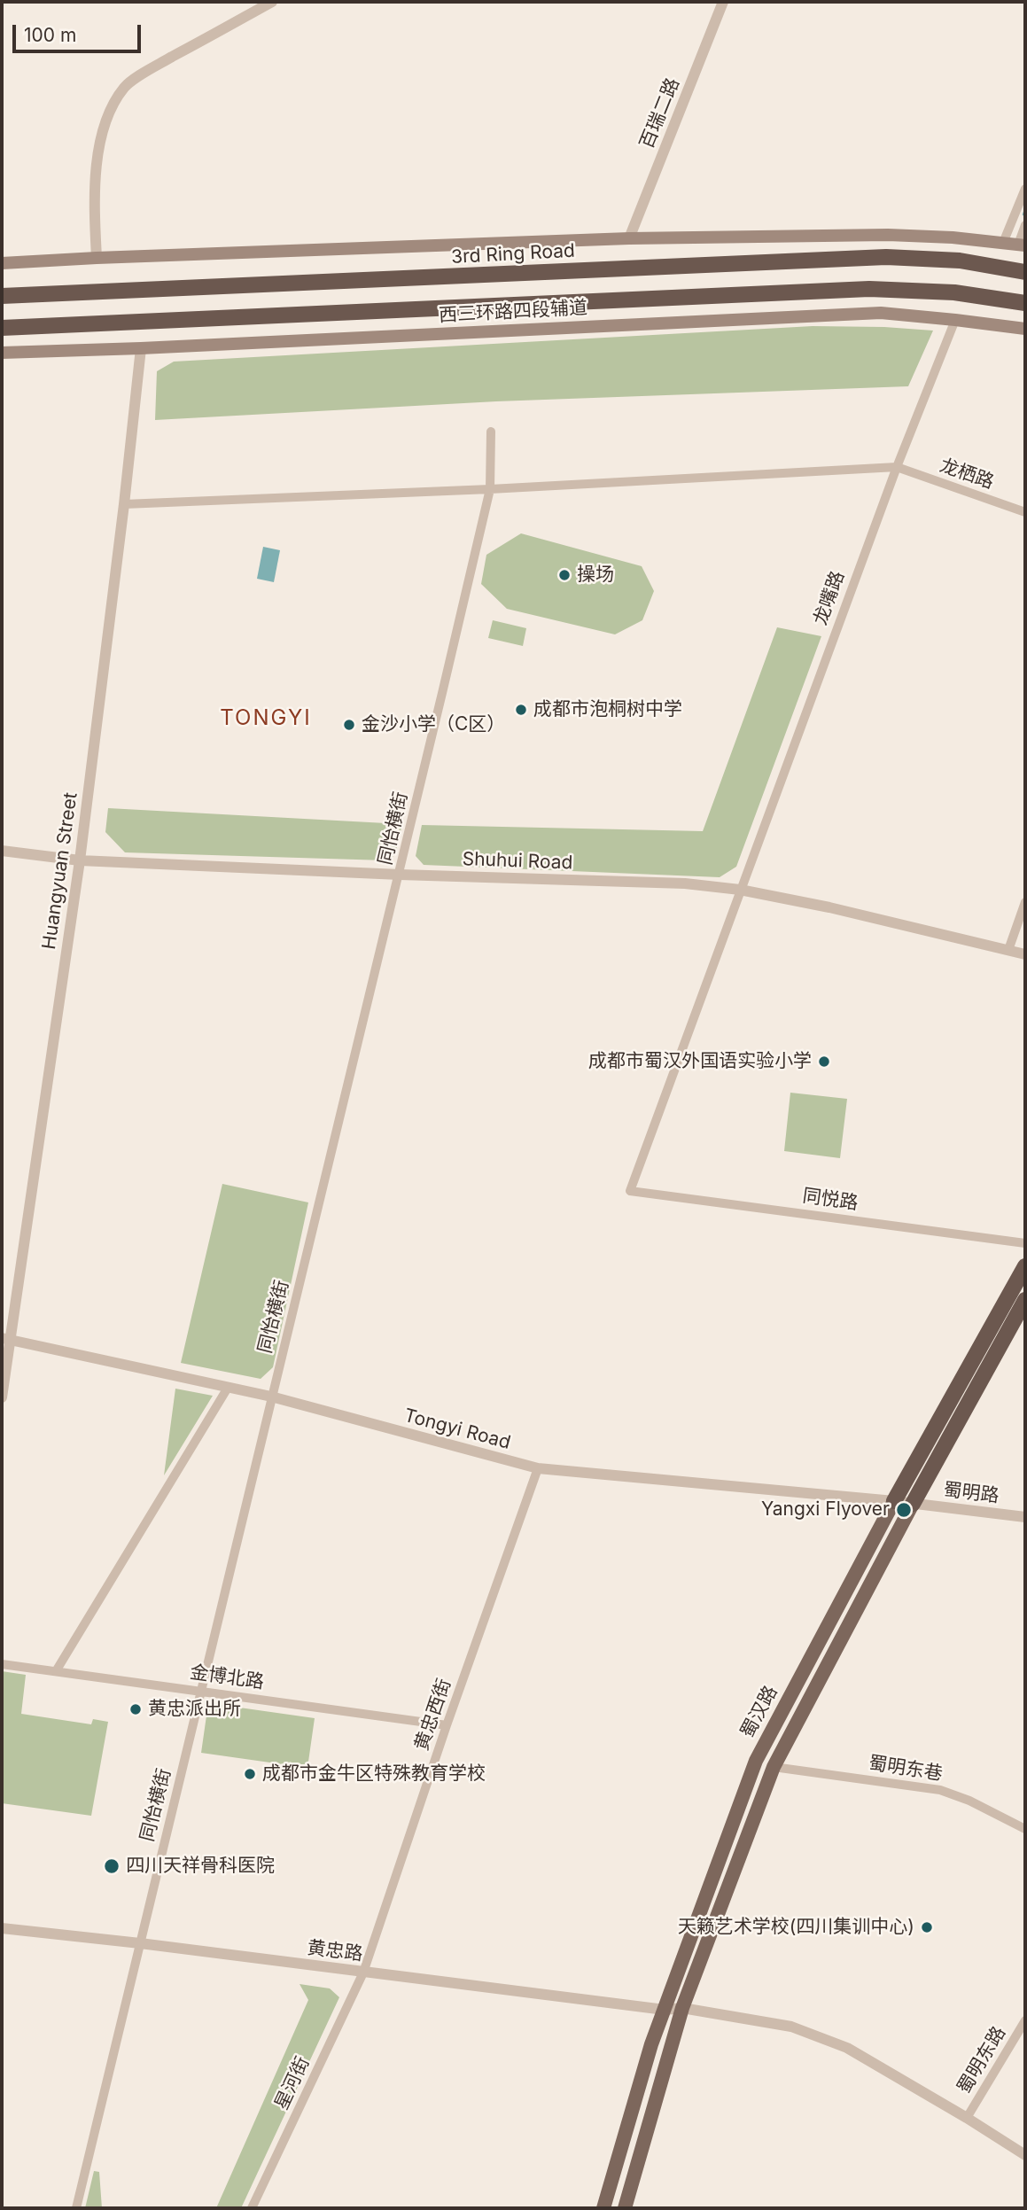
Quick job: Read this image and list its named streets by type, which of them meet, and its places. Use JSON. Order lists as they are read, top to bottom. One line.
{"streets":{"highway":["3rd Ring Road","蜀汉路"],"main road":["西三环路四段辅道"],"street":["百瑞二路","龙栖路","龙嘴路","同怡横街","Shuhui Road","Huangyuan Street","同悦路","Tongyi Road","蜀明路","金博北路","黄忠西街","蜀明东巷","黄忠路","蜀明东路","星河街"]},"crossings":[["西三环路四段辅道","龙嘴路"],["西三环路四段辅道","Huangyuan Street"],["龙栖路","龙嘴路"],["龙嘴路","Shuhui Road"],["龙嘴路","同悦路"],["同怡横街","Shuhui Road"],["同怡横街","Tongyi Road"],["同怡横街","金博北路"],["同怡横街","黄忠路"],["Shuhui Road","Huangyuan Street"],["Huangyuan Street","Tongyi Road"],["Tongyi Road","蜀明路"],["Tongyi Road","蜀汉路"],["Tongyi Road","黄忠西街"],["蜀明路","蜀汉路"],["金博北路","黄忠西街"],["蜀汉路","蜀明东巷"],["蜀汉路","黄忠路"],["黄忠西街","黄忠路"],["黄忠西街","星河街"],["黄忠路","蜀明东路"],["黄忠路","星河街"]],"districts":["TONGYI"],"places":["操场","成都市泡桐树中学","金沙小学（C区）","成都市蜀汉外国语实验小学","Yangxi Flyover","黄忠派出所","成都市金牛区特殊教育学校","四川天祥骨科医院","天籁艺术学校(四川集训中心)"],"scale_bar":"100 m"}
